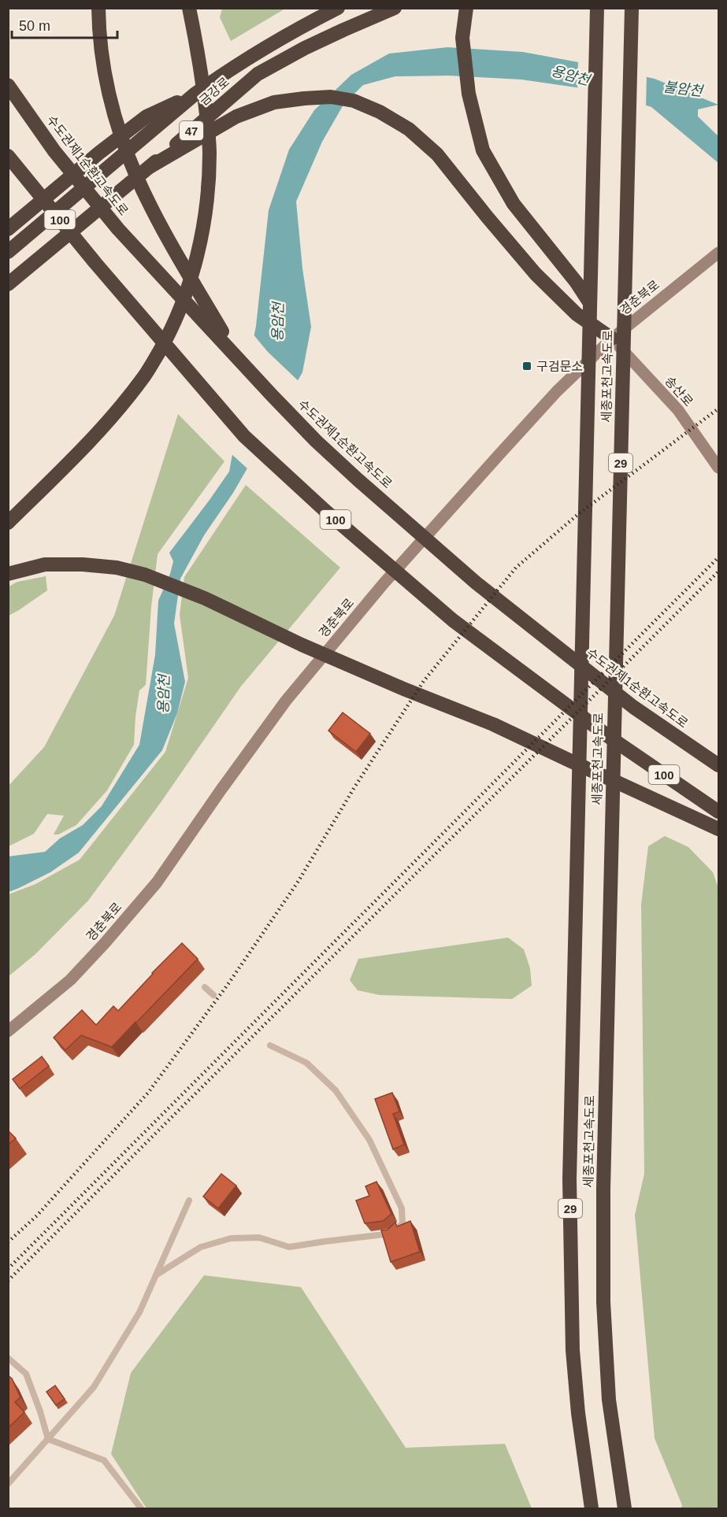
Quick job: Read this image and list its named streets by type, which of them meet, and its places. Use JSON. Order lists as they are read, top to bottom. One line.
{"streets":{"highway":["금강로","47","수도권제1순환고속도로","100","세종포천고속도로","29"],"street":["경춘북로","송산로"]},"crossings":[["경춘북로","송산로"]],"water":["용암천","불암천"],"places":{"transit":["구검문소"]},"scale_bar":"50 m"}
